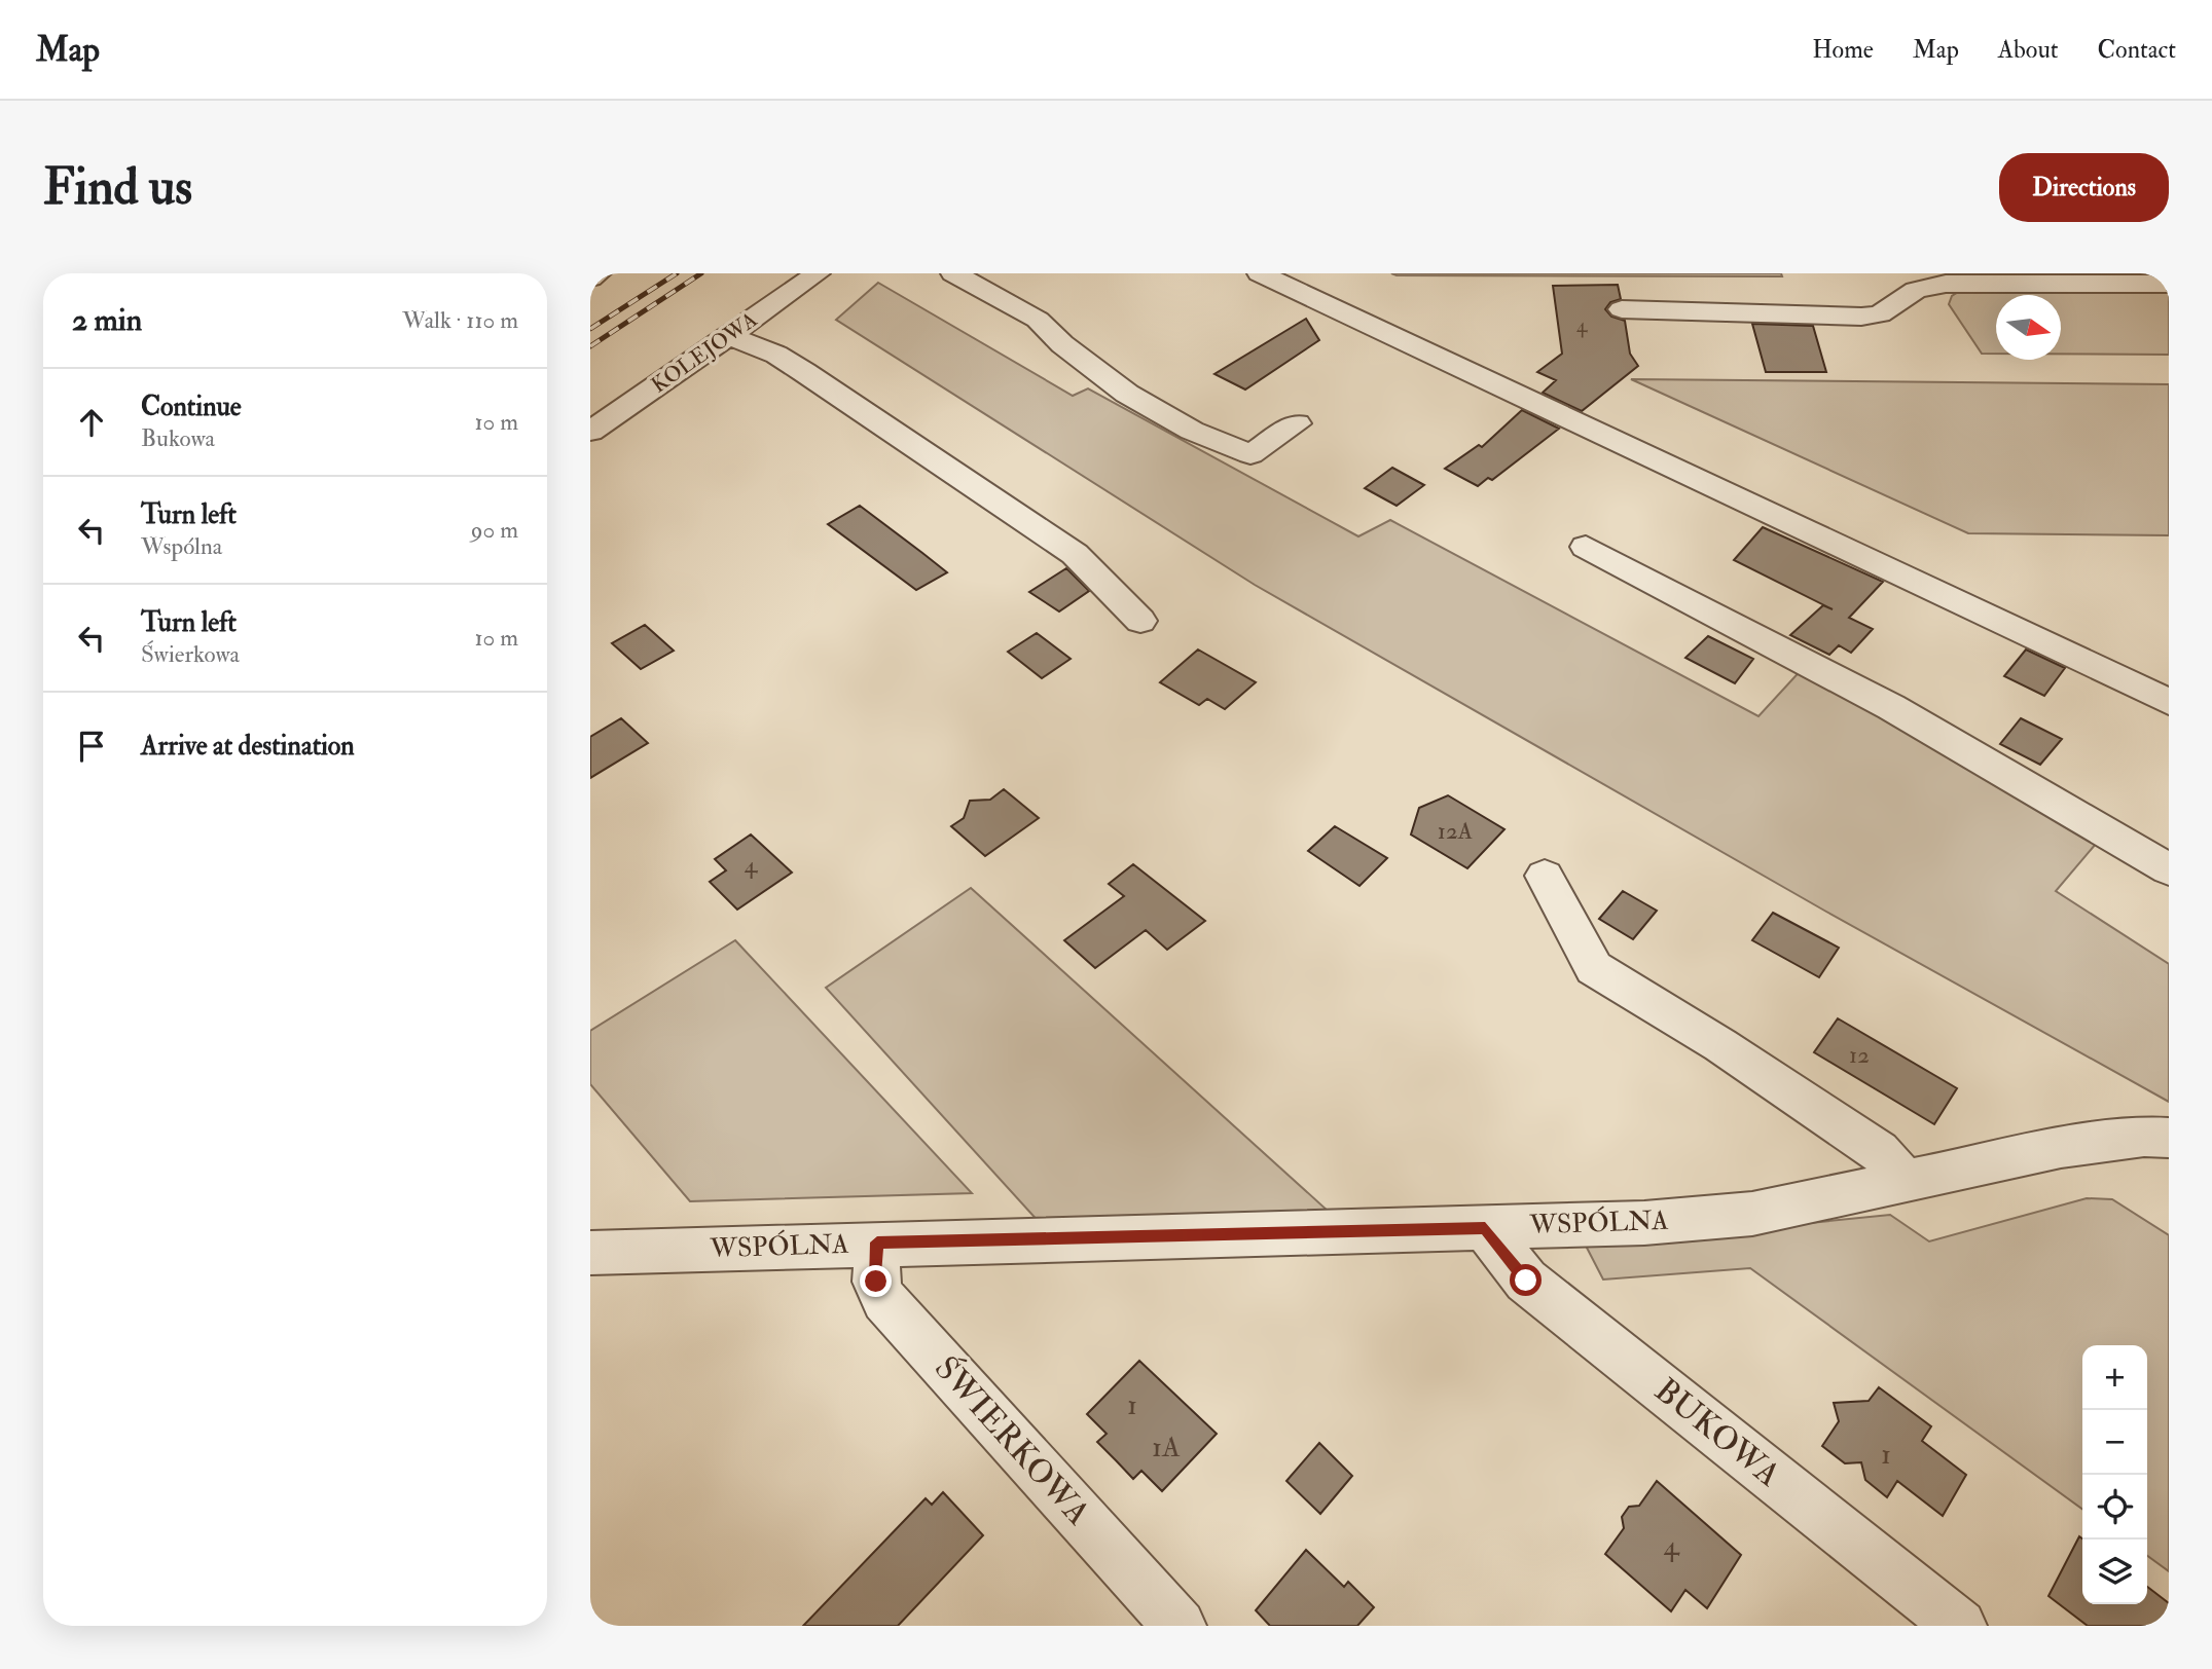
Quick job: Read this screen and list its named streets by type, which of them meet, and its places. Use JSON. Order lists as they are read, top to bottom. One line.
{"streets":{"street":["KOLEJOWA","WSPÓLNA","BUKOWA","ŚWIERKOWA"]},"crossings":[["WSPÓLNA","BUKOWA"],["WSPÓLNA","ŚWIERKOWA"]],"house_numbers":["4","12A","4","12","1","1A","1","4"],"north":"right","page":{"header":"Map","nav":["Home","Map","About","Contact"],"buttons":"Directions","title":"Find us","heading":["2 min","Walk · 110 m"],"list":[["Continue","Bukowa","10 m"],["Turn left","Wspólna","90 m"],["Turn left","Świerkowa","10 m"],"Arrive at destination"],"map_buttons":["+","−"]}}
